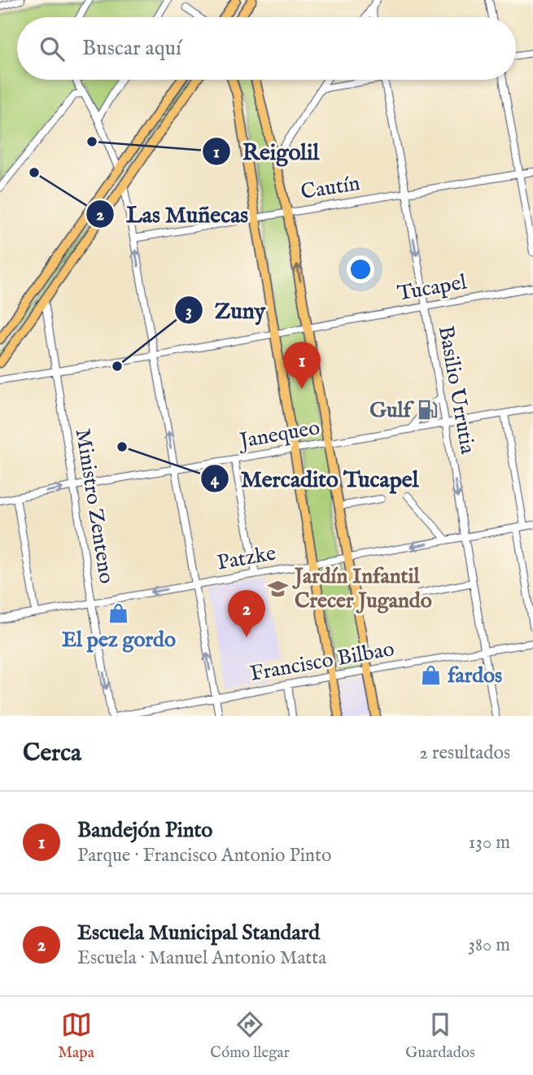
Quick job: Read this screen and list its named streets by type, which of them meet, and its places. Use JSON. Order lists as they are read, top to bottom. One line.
{"streets":{"street":["Cautín","Tucapel","Basilio Urrutia","Janequeo","Ministro Zenteno","Patzke","Francisco Bilbao"]},"crossings":[["Cautín","Basilio Urrutia"],["Tucapel","Basilio Urrutia"],["Tucapel","Ministro Zenteno"],["Basilio Urrutia","Janequeo"],["Basilio Urrutia","Patzke"],["Basilio Urrutia","Francisco Bilbao"],["Janequeo","Ministro Zenteno"],["Ministro Zenteno","Patzke"]],"one_way":["Basilio Urrutia"],"places":{"other":["Reigolil","Las Muñecas","Zuny","Mercadito Tucapel"],"fuel station":["Gulf"],"school or university":["Jardín Infantil Crecer Jugando"],"shop":["El pez gordo","fardos"]},"page":{"search":"Buscar aquí","pins":["1","2"],"heading":["Cerca","2 resultados"],"list":[{"mark":"1","name":"Bandejón Pinto","note":"Parque · Francisco Antonio Pinto","value":"130 m"},{"mark":"2","name":"Escuela Municipal Standard","note":"Escuela · Manuel Antonio Matta","value":"380 m"}],"nav":["Mapa","Cómo llegar","Guardados"]}}
